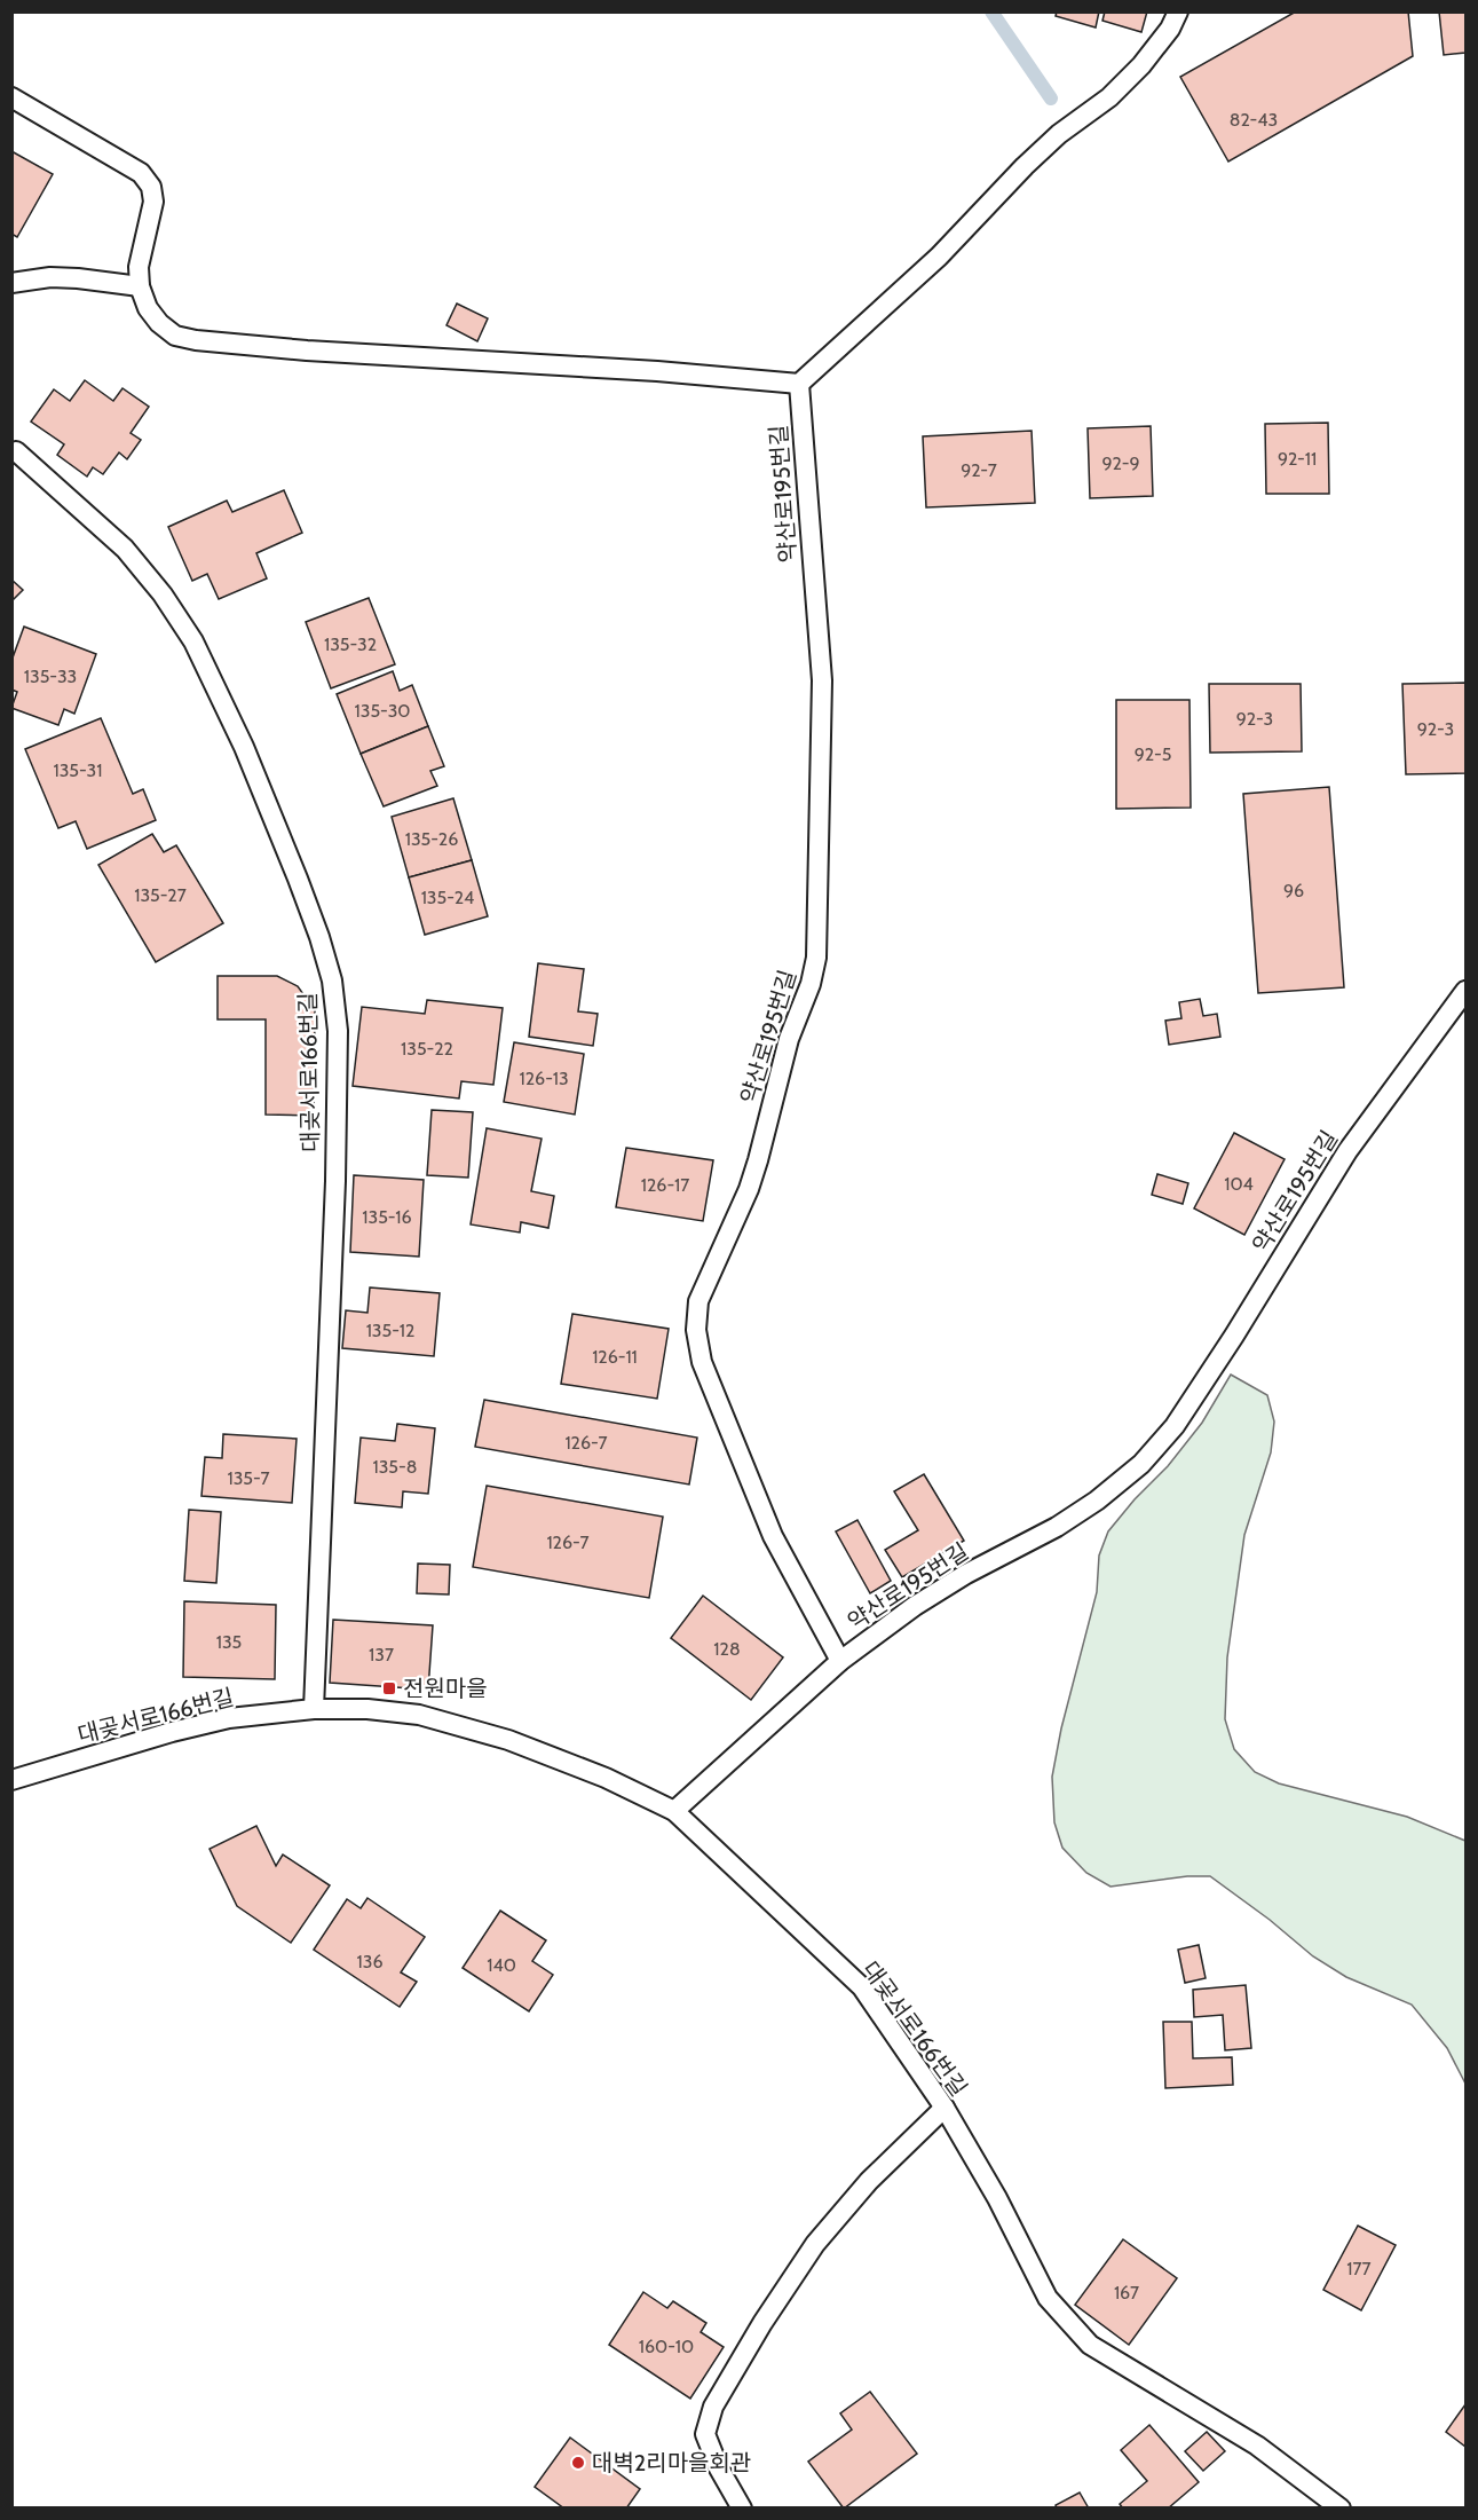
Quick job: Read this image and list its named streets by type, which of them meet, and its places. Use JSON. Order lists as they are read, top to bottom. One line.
{"streets":{"lane":["약산로195번길","대곶서로166번길"]},"crossings":[["약산로195번길","대곶서로166번길"]],"places":{"transit":["전원마을"],"other":["대벽2리마을회관"]},"house_numbers":["82-43","92-11","92-9","92-7","135-32","135-33","135-30","92-3","92-3","92-5","135-31","135-26","96","135-27","135-24","135-22","126-13","104","126-17","135-16","135-12","126-11","126-7","135-8","135-7","126-7","135","128","137","136","140","177","167","160-10"]}
